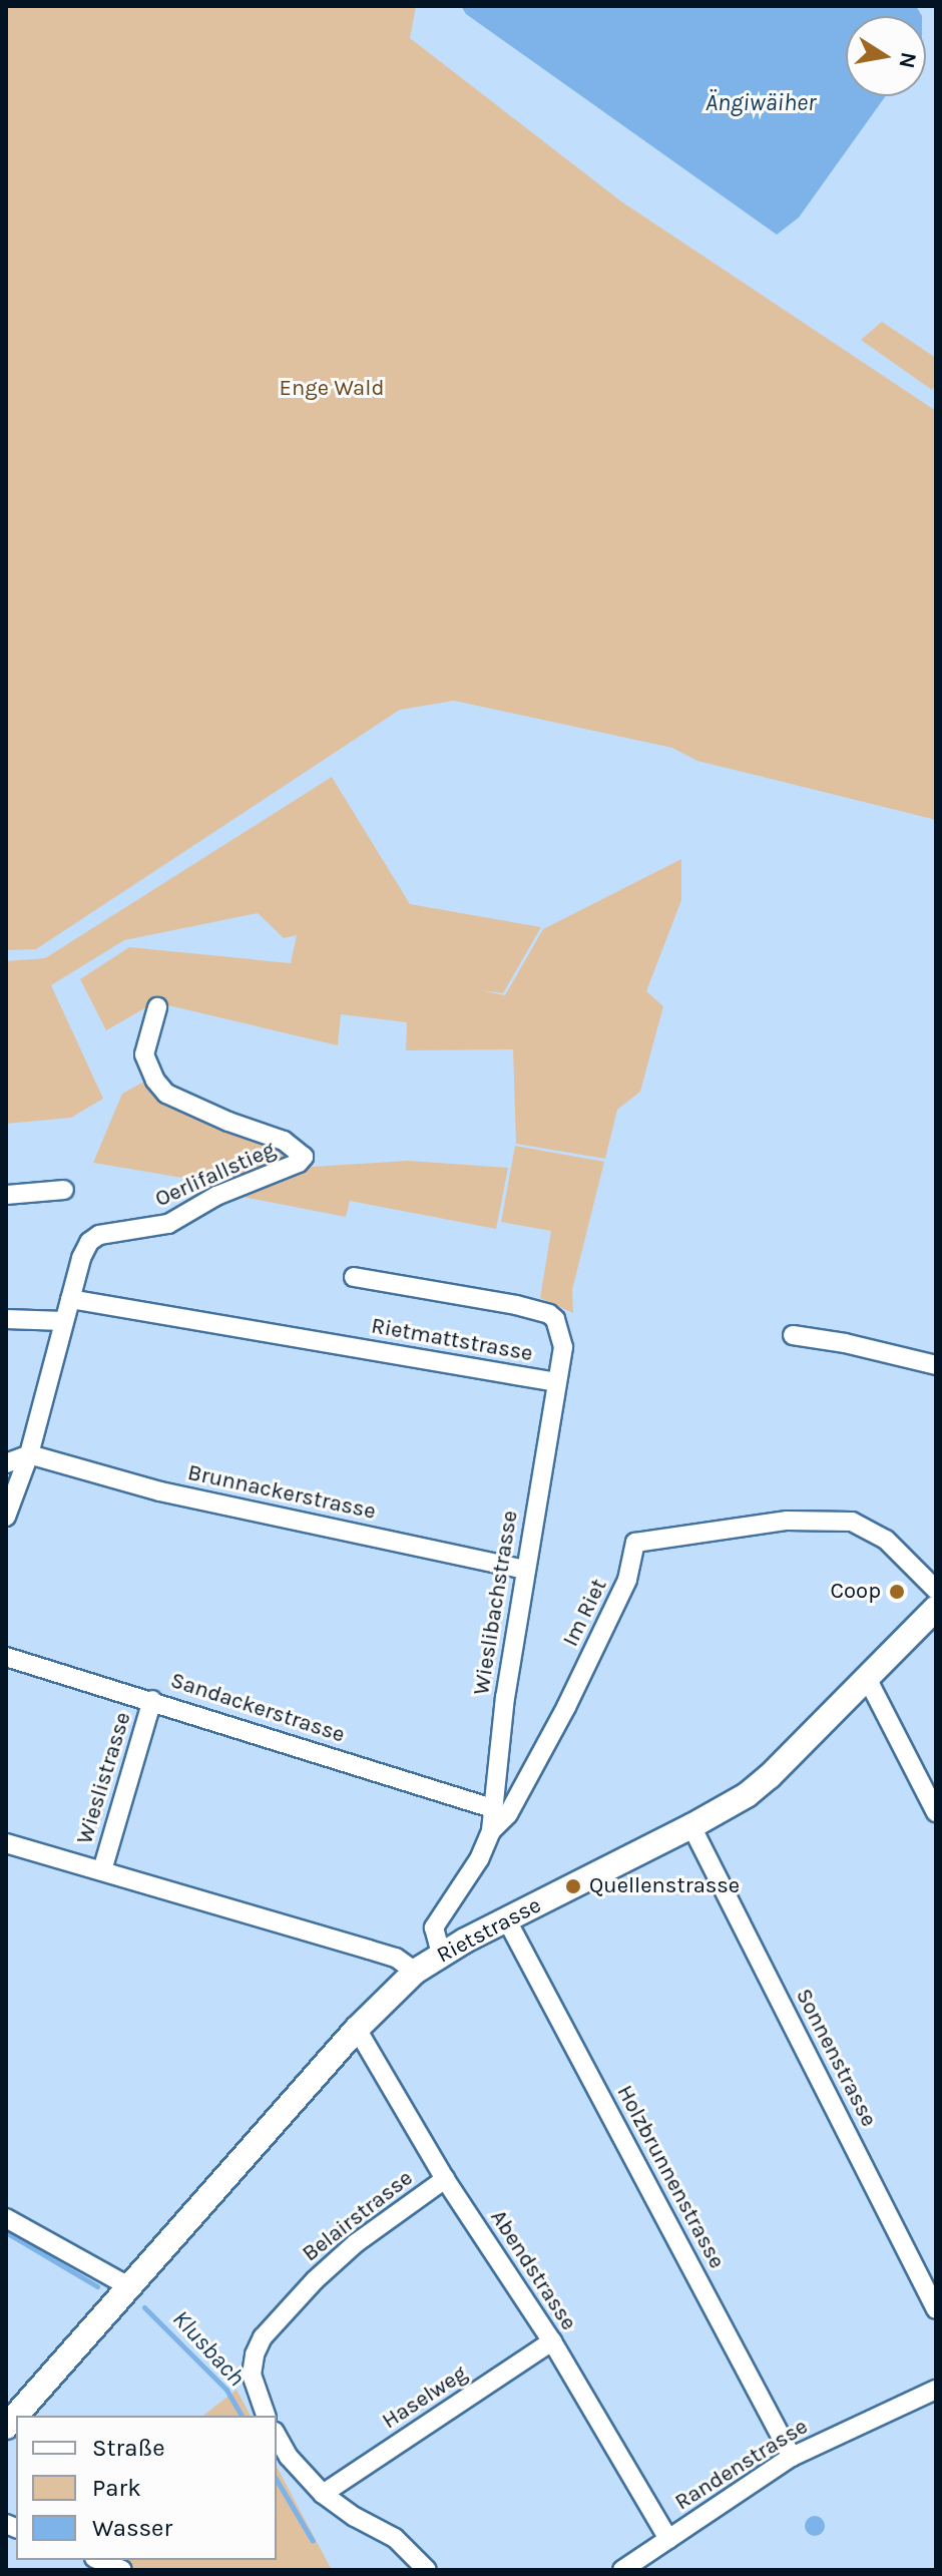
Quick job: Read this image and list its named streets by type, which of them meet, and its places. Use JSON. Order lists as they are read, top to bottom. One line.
{"streets":{"street":["Oerlifallstieg","Rietmattstrasse","Brunnackerstrasse","Wieslibachstrasse","Im Riet","Sandackerstrasse","Wieslistrasse","Rietstrasse","Sonnenstrasse","Holzbrunnenstrasse","Belairstrasse","Abendstrasse","Haselweg","Randenstrasse"]},"crossings":[["Oerlifallstieg","Rietmattstrasse"],["Oerlifallstieg","Brunnackerstrasse"],["Rietmattstrasse","Wieslibachstrasse"],["Brunnackerstrasse","Wieslibachstrasse"],["Wieslibachstrasse","Im Riet"],["Wieslibachstrasse","Sandackerstrasse"],["Sandackerstrasse","Wieslistrasse"],["Rietstrasse","Sonnenstrasse"],["Rietstrasse","Holzbrunnenstrasse"],["Rietstrasse","Abendstrasse"],["Holzbrunnenstrasse","Randenstrasse"],["Belairstrasse","Abendstrasse"],["Abendstrasse","Haselweg"],["Abendstrasse","Randenstrasse"]],"water":["Ängiwäiher","Klusbach"],"parks":["Enge Wald"],"places":["Coop","Quellenstrasse"],"legend":["Straße","Park","Wasser"],"north":"right"}
